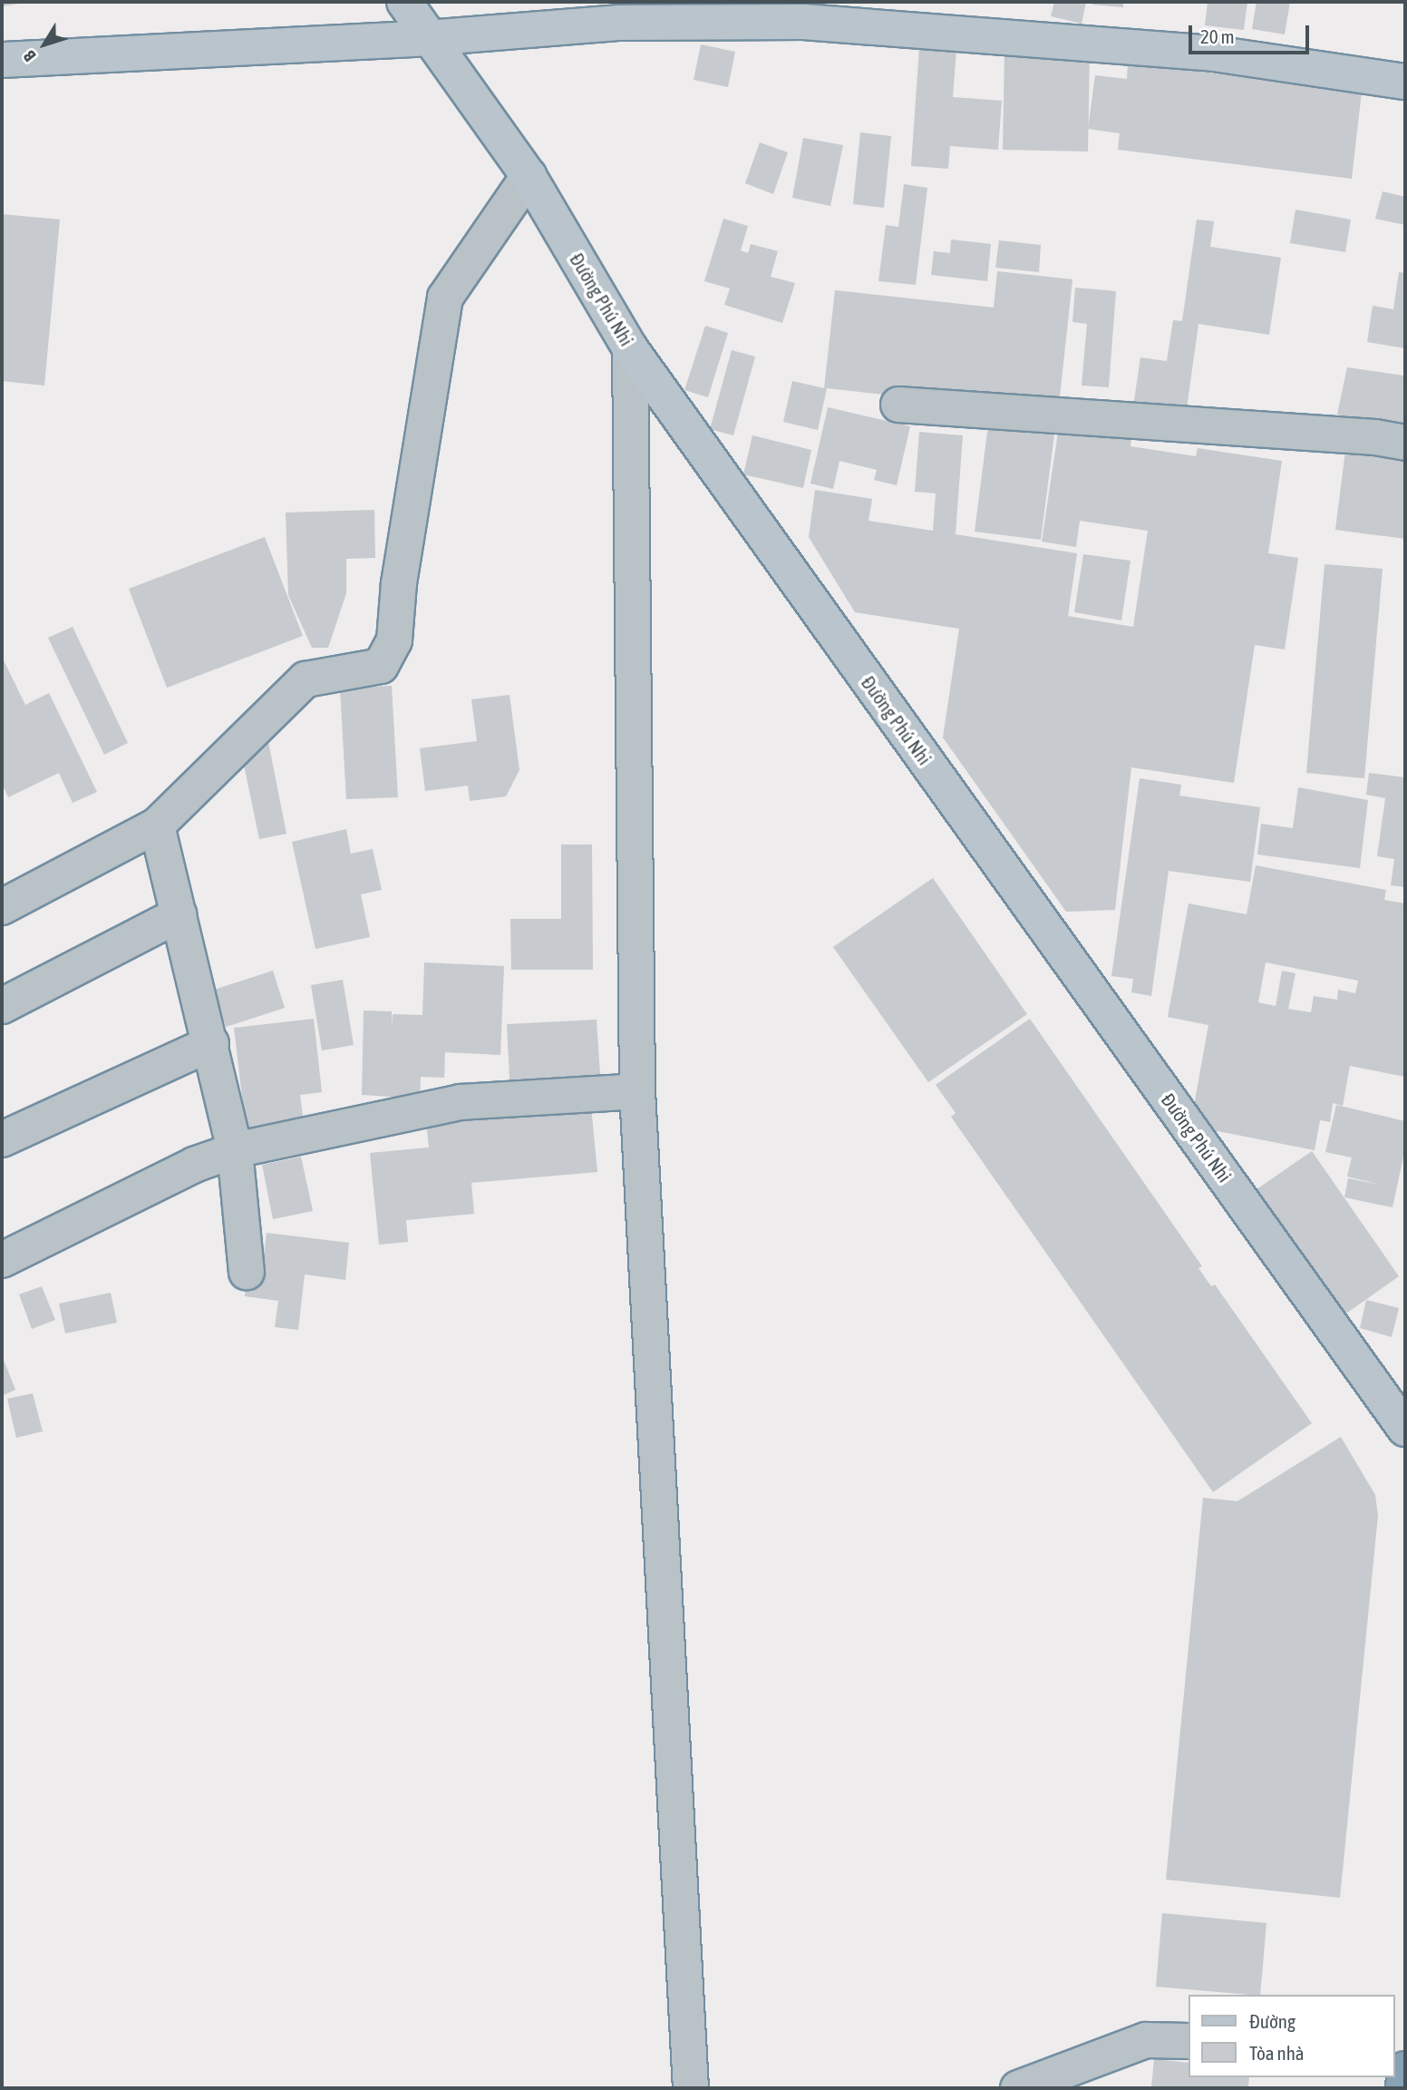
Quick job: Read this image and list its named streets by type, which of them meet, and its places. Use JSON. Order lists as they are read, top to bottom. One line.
{"streets":{"street":["Đường Phú Nhi"]},"legend":["Đường","Tòa nhà"],"scale_bar":"20 m","north":"bottom left"}
